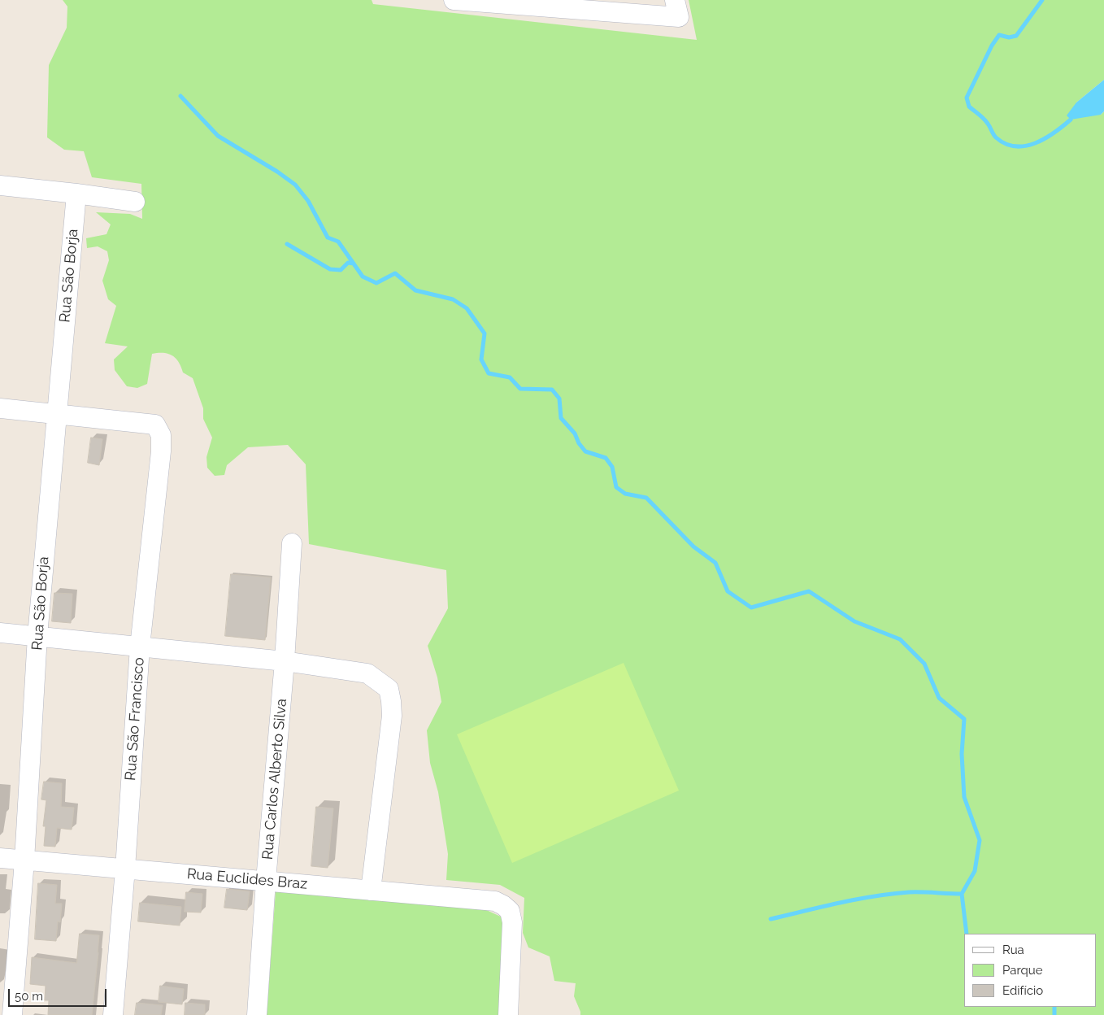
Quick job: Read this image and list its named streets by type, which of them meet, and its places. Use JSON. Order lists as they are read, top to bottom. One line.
{"streets":{"street":["Rua São Borja","Rua São Francisco","Rua Carlos Alberto Silva","Rua Euclides Braz"]},"crossings":[["Rua São Borja","Rua São Francisco"],["Rua São Borja","Rua Euclides Braz"],["Rua São Francisco","Rua Euclides Braz"],["Rua Carlos Alberto Silva","Rua Euclides Braz"]],"legend":["Rua","Parque","Edifício"],"scale_bar":"50 m"}
